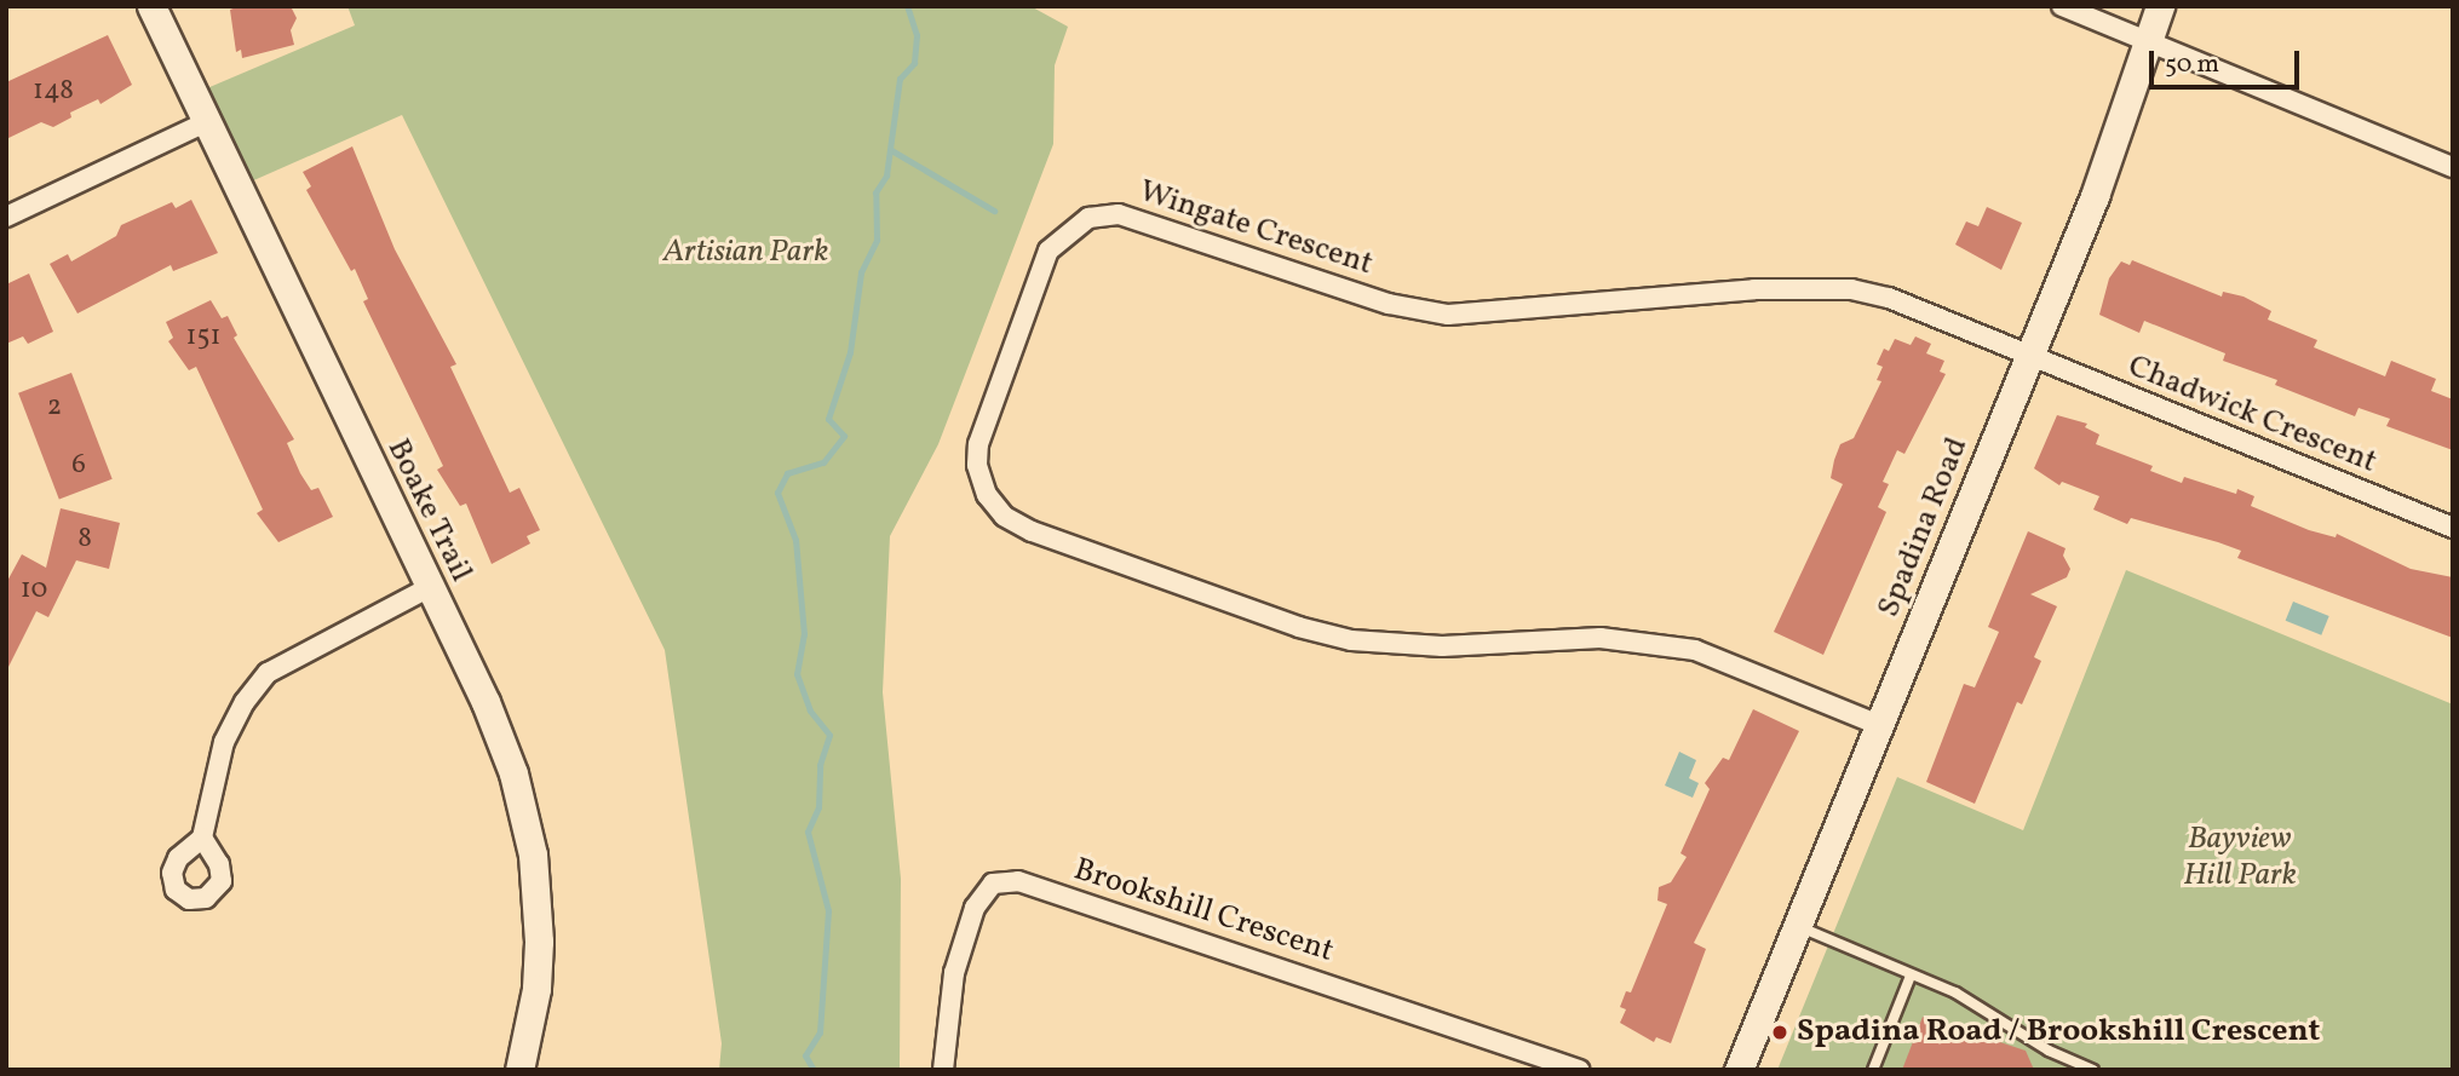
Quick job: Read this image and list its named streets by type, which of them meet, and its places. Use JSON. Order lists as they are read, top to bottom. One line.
{"streets":{"street":["Wingate Crescent","Chadwick Crescent","Boake Trail","Spadina Road","Brookshill Crescent"]},"crossings":[["Wingate Crescent","Chadwick Crescent"],["Wingate Crescent","Spadina Road"],["Chadwick Crescent","Spadina Road"]],"parks":["Artisian Park","Bayview Hill Park"],"places":["Spadina Road / Brookshill Crescent"],"house_numbers":["148","151","2","6","8","10"],"scale_bar":"50 m"}
